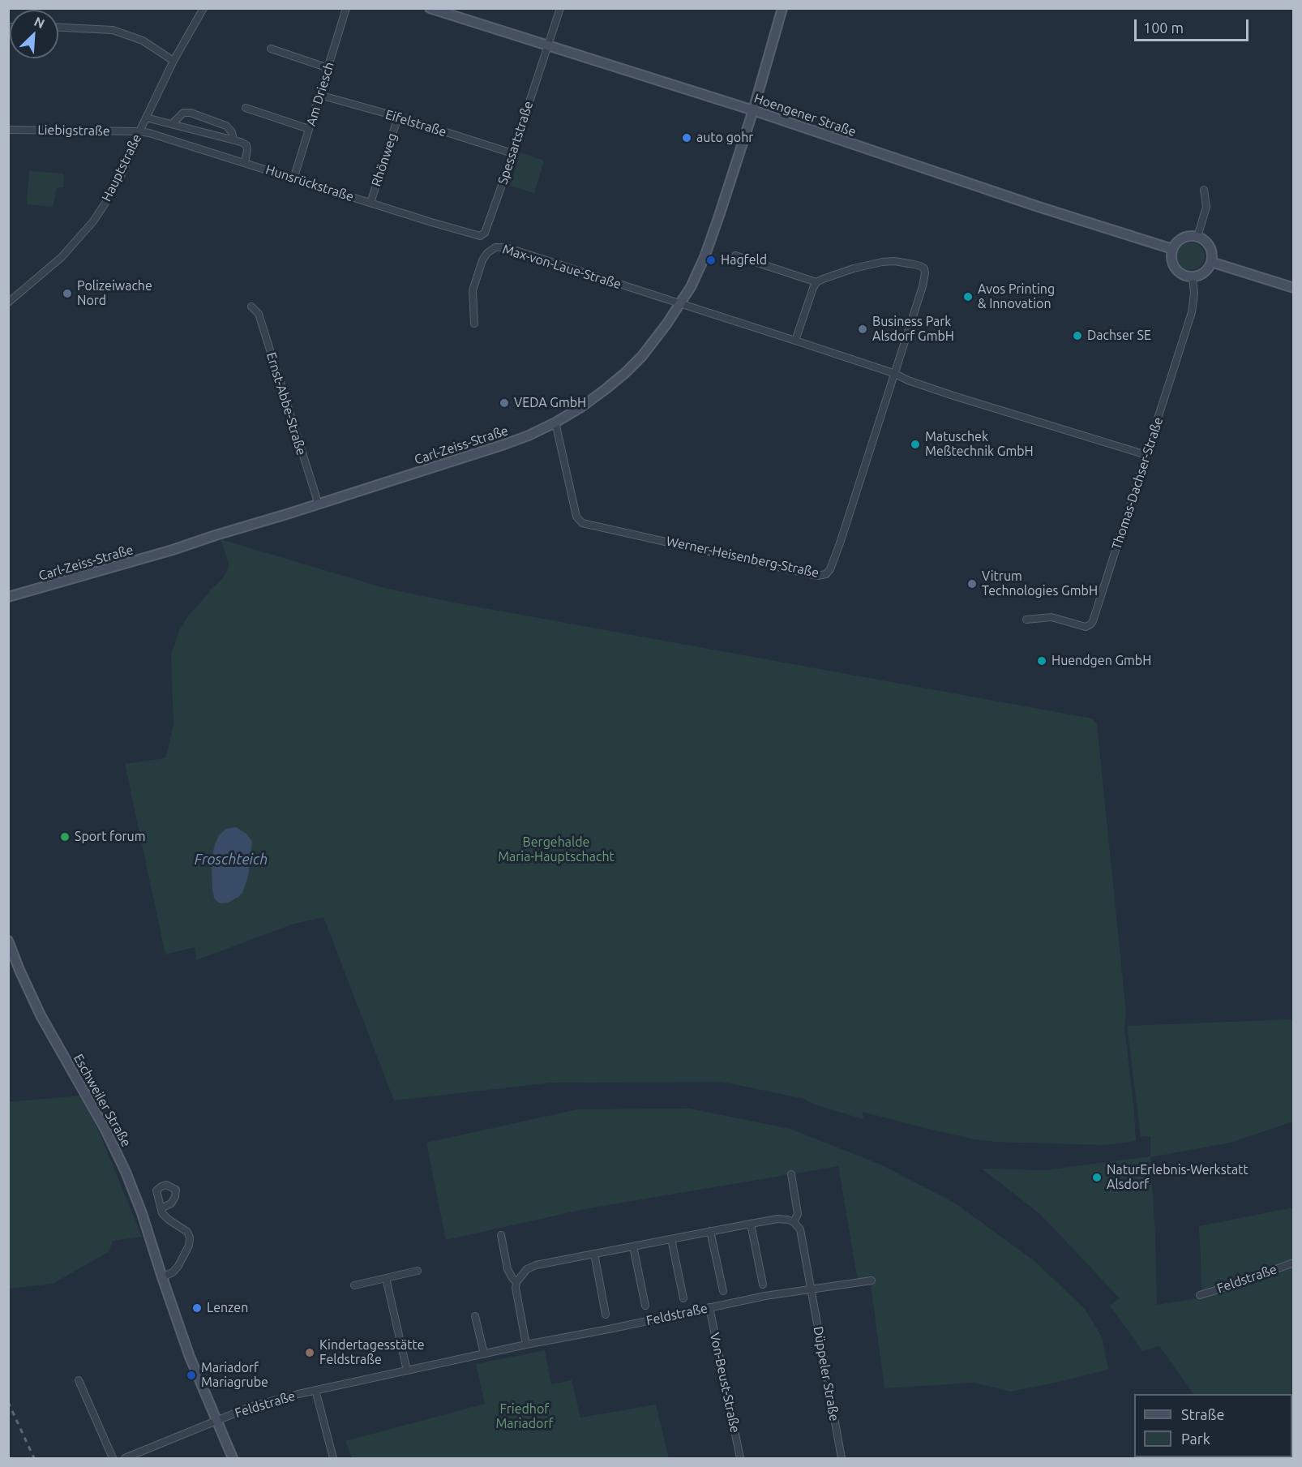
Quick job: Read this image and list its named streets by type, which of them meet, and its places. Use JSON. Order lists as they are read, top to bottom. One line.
{"streets":{"street":["Am Driesch","Hoengener Straße","Eifelstraße","Liebigstraße","Spessartstraße","Rhönweg","Hauptstraße","Hunsrückstraße","Max-von-Laue-Straße","Ernst-Abbe-Straße","Carl-Zeiss-Straße","Thomas-Dachser-Straße","Werner-Heisenberg-Straße","Eschweiler Straße","Feldstraße","Düppeler Straße","Von-Beust-Straße"]},"crossings":[["Am Driesch","Eifelstraße"],["Am Driesch","Hunsrückstraße"],["Hoengener Straße","Spessartstraße"],["Hoengener Straße","Carl-Zeiss-Straße"],["Hoengener Straße","Thomas-Dachser-Straße"],["Eifelstraße","Spessartstraße"],["Eifelstraße","Rhönweg"],["Liebigstraße","Hauptstraße"],["Liebigstraße","Hunsrückstraße"],["Spessartstraße","Hunsrückstraße"],["Rhönweg","Hunsrückstraße"],["Hauptstraße","Hunsrückstraße"],["Max-von-Laue-Straße","Carl-Zeiss-Straße"],["Ernst-Abbe-Straße","Carl-Zeiss-Straße"],["Carl-Zeiss-Straße","Werner-Heisenberg-Straße"],["Eschweiler Straße","Feldstraße"],["Feldstraße","Düppeler Straße"],["Feldstraße","Von-Beust-Straße"]],"water":["Froschteich"],"parks":["Bergehalde Maria-Hauptschacht","Friedhof Mariadorf"],"places":["auto gohr","Hagfeld","Polizeiwache Nord","Avos Printing & Innovation","Business Park Alsdorf GmbH","Dachser SE","VEDA GmbH","Matuschek Meßtechnik GmbH","Vitrum Technologies GmbH","Huendgen GmbH","Sport forum","NaturErlebnis-Werkstatt Alsdorf","Lenzen","Kindertagesstätte Feldstraße","Mariadorf Mariagrube"],"legend":["Straße","Park"],"scale_bar":"100 m","north":"top right"}
